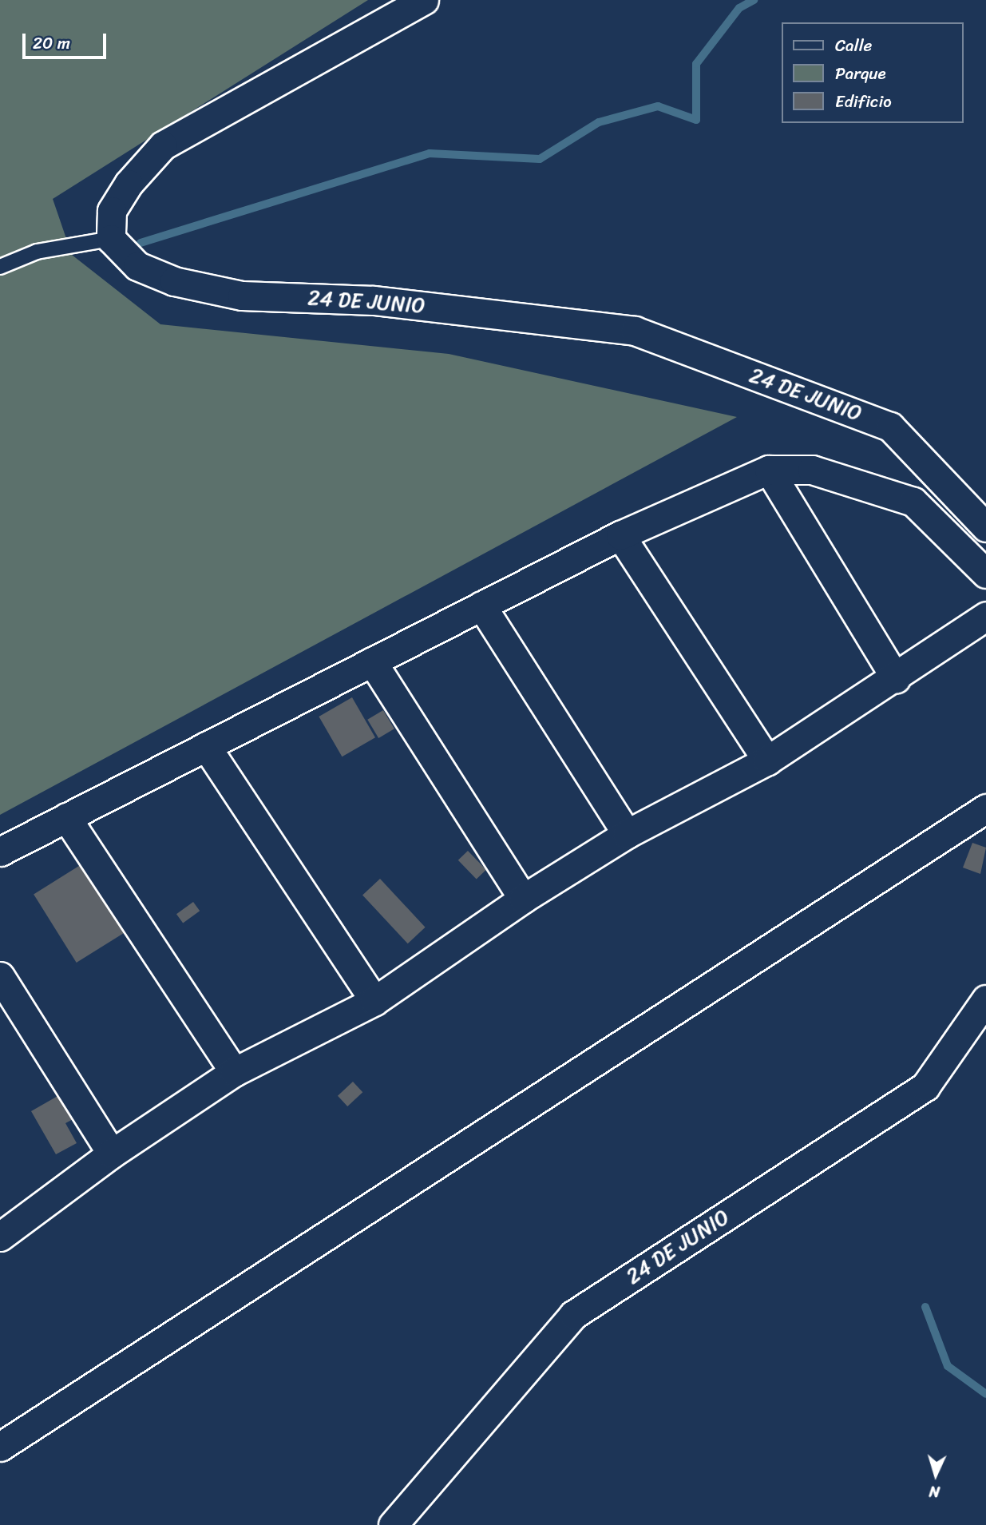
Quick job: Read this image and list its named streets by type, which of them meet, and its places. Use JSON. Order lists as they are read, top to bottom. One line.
{"streets":{"street":["24 DE JUNIO"]},"legend":["Calle","Parque","Edificio"],"scale_bar":"20 m","north":"bottom"}
